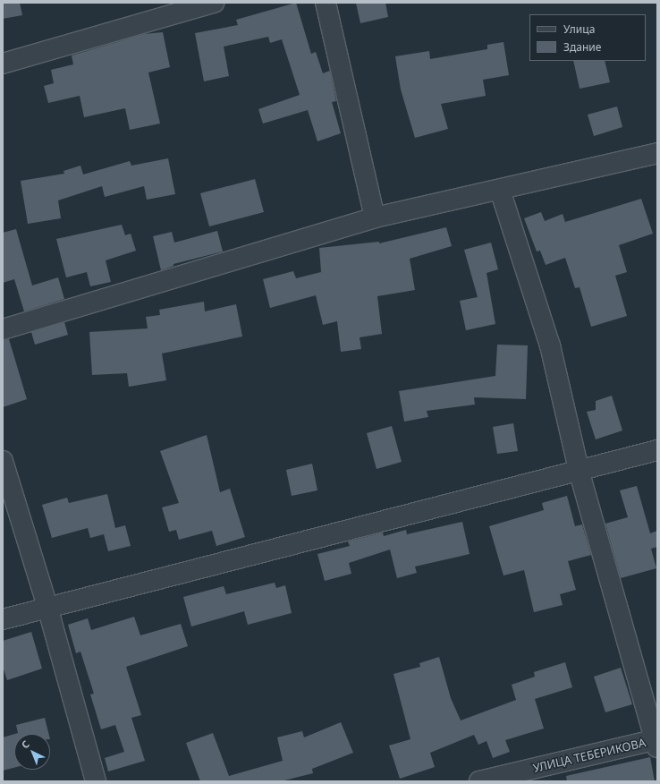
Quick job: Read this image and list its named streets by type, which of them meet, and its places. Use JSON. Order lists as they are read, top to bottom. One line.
{"streets":{"street":["УЛИЦА ТЕБЕРИКОВА"]},"legend":["Улица","Здание"],"north":"top left"}
